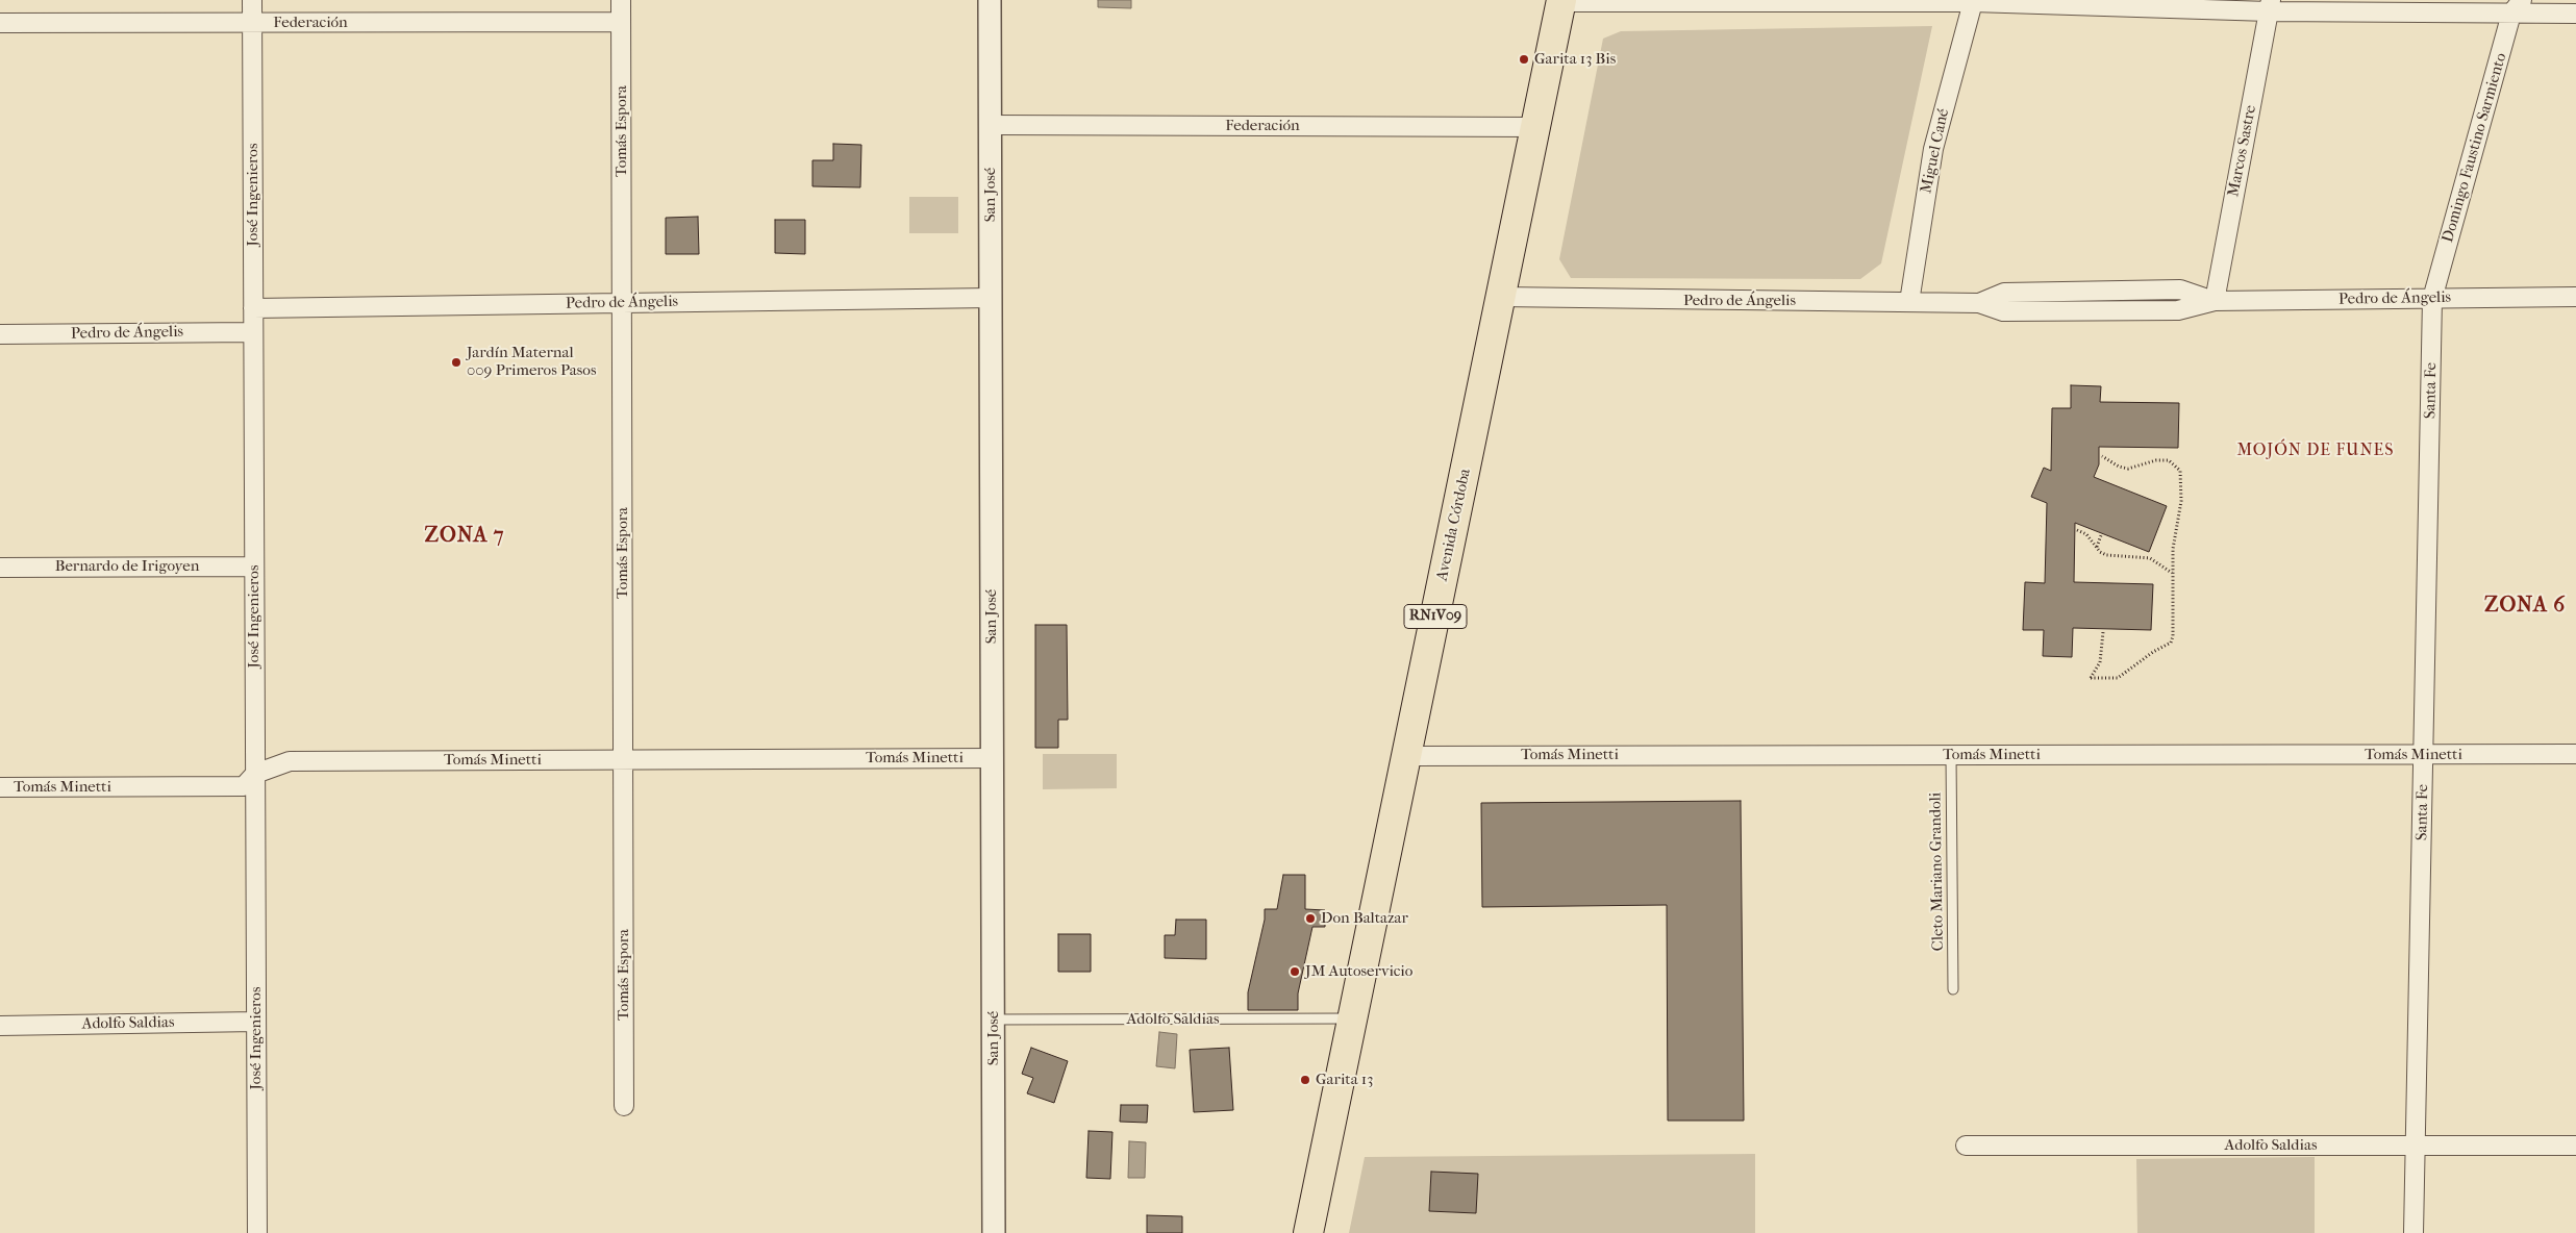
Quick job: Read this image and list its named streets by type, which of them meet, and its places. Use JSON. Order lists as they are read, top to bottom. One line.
{"streets":{"main road":["Avenida Córdoba","RN1V09"],"street":["Federación","Tomás Espora","Domingo Faustino Sarmiento","Miguel Cané","Marcos Sastre","José Ingenieros","San José","Pedro de Ángelis","Santa Fe","Bernardo de Irigoyen","Tomás Minetti","Adolfo Saldias"],"lane":["Cleto Mariano Grandoli"]},"crossings":[["Federación","Tomás Espora"],["Federación","José Ingenieros"],["Federación","San José"],["Federación","Avenida Córdoba"],["Tomás Espora","Pedro de Ángelis"],["Tomás Espora","Tomás Minetti"],["Domingo Faustino Sarmiento","Pedro de Ángelis"],["Domingo Faustino Sarmiento","Santa Fe"],["Miguel Cané","Pedro de Ángelis"],["Marcos Sastre","Pedro de Ángelis"],["José Ingenieros","Pedro de Ángelis"],["José Ingenieros","Bernardo de Irigoyen"],["José Ingenieros","Tomás Minetti"],["José Ingenieros","Adolfo Saldias"],["San José","Pedro de Ángelis"],["San José","Tomás Minetti"],["San José","Adolfo Saldias"],["Pedro de Ángelis","Santa Fe"],["Pedro de Ángelis","Avenida Córdoba"],["Santa Fe","Tomás Minetti"],["Santa Fe","Adolfo Saldias"],["Avenida Córdoba","Tomás Minetti"],["Avenida Córdoba","Adolfo Saldias"],["Tomás Minetti","Cleto Mariano Grandoli"]],"districts":["MOJÓN DE FUNES","ZONA 7","ZONA 6"],"places":["Garita 13 Bis","Jardín Maternal 009 Primeros Pasos","Don Baltazar","JM Autoservicio","Garita 13"]}
